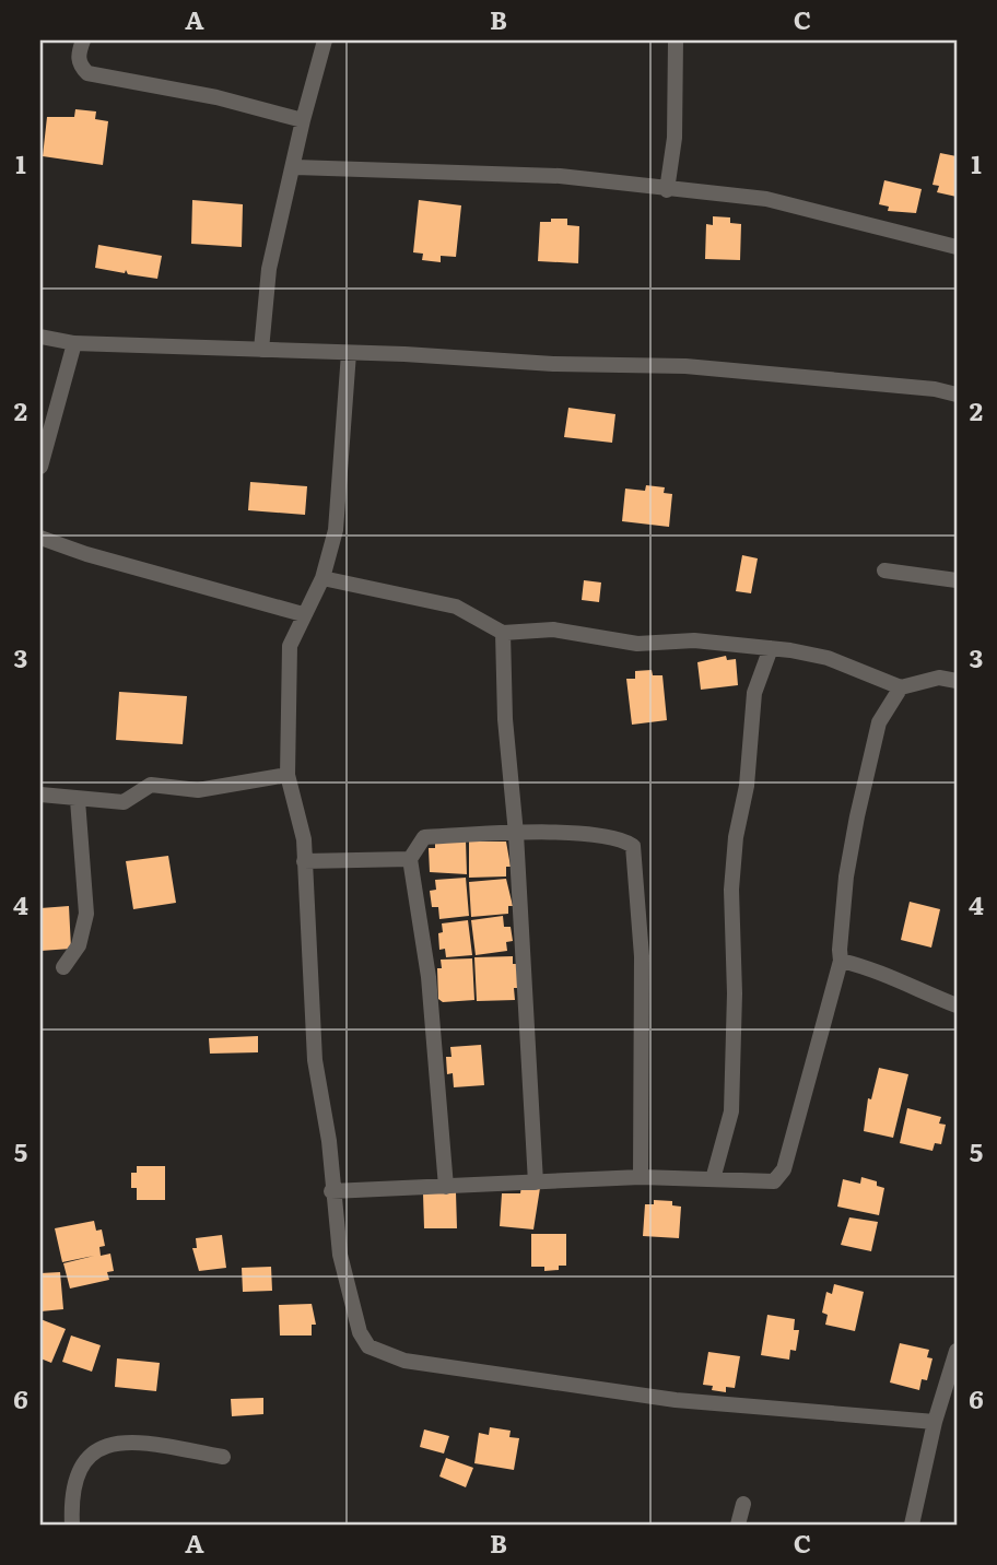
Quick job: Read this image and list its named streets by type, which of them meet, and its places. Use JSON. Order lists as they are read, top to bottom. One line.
{"grid":{"columns":["A","B","C"],"rows":["1","2","3","4","5","6"]}}
